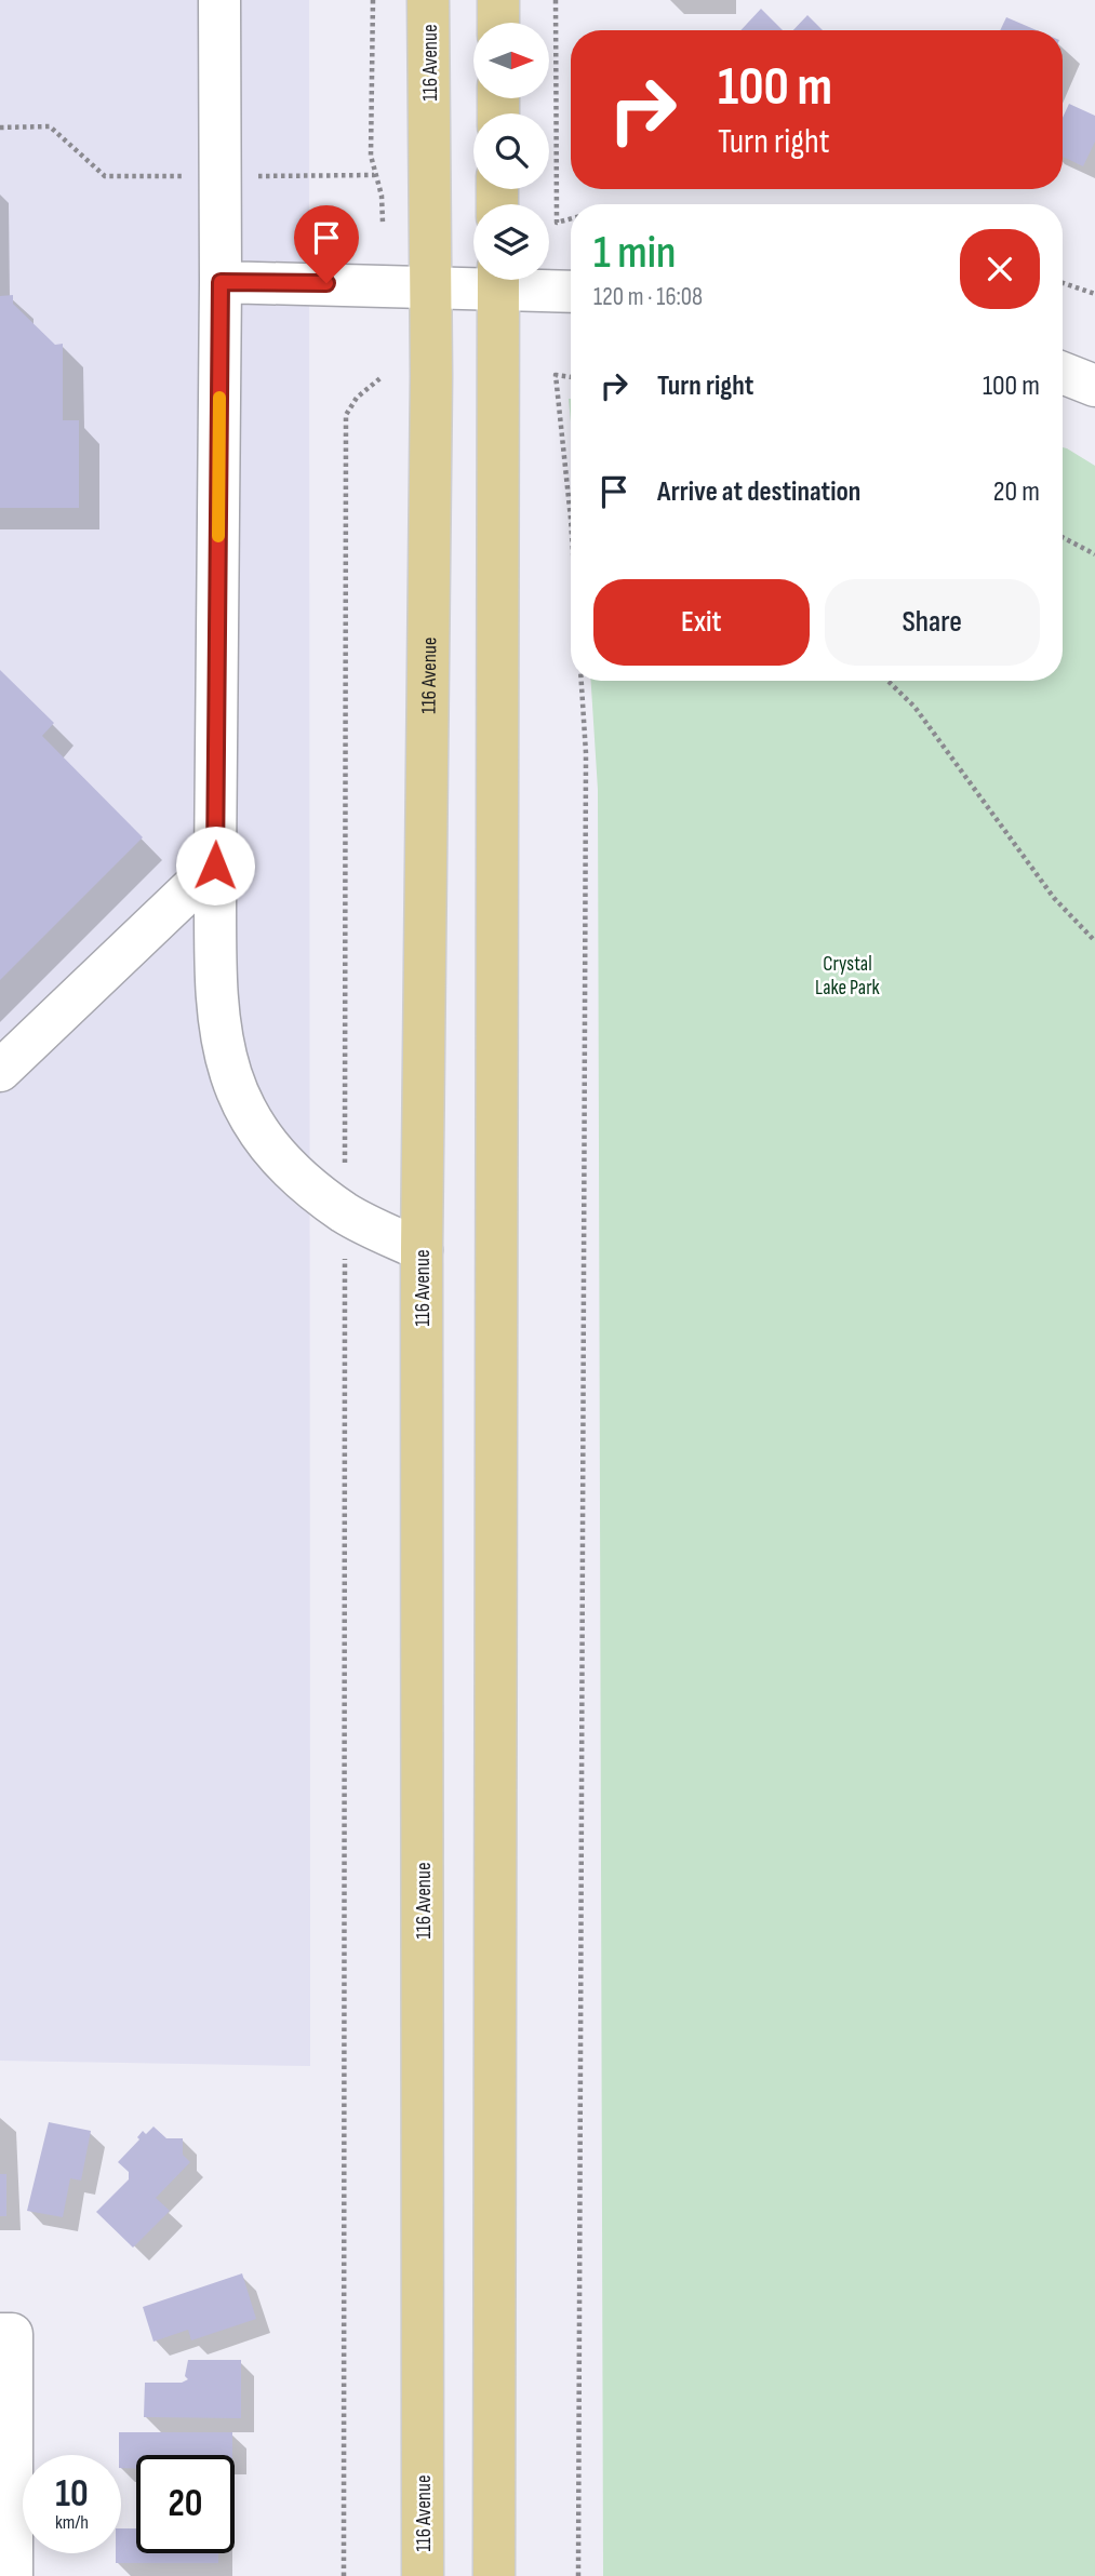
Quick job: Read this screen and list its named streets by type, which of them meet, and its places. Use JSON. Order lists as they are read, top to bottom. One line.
{"streets":{"main road":["116 Avenue"]},"parks":["Crystal Lake Park"],"north":"right","page":{"turn":["100 m","Turn right"],"heading":["1 min","120 m · 16:08"],"list":[{"name":"Turn right","value":"100 m"},{"name":"Arrive at destination","value":"20 m"}],"buttons":["Exit","Share"],"speed":"10 km/h","limit":"20"}}
